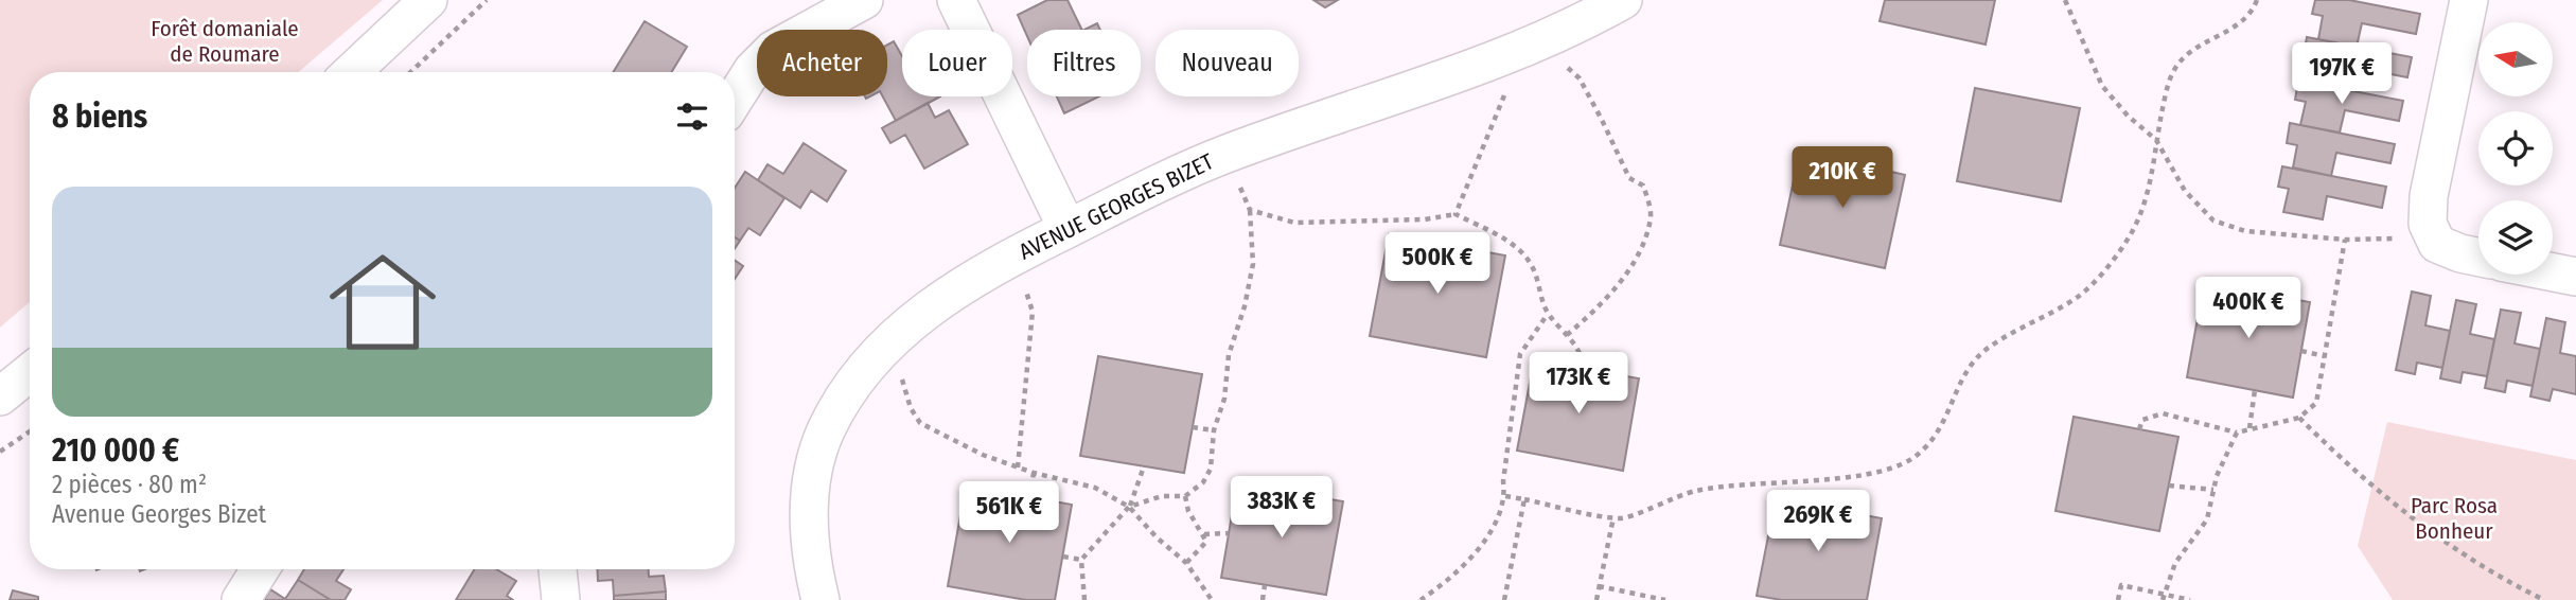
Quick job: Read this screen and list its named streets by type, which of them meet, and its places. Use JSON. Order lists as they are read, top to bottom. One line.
{"streets":{"street":["AVENUE GEORGES BIZET"]},"parks":["Forêt domaniale de Roumare","Parc Rosa Bonheur"],"north":"left","page":{"chip":["Acheter","Louer","Filtres","Nouveau"],"price":["197K €","210K €","500K €","400K €","173K €","383K €","561K €","269K €"],"heading":"8 biens","list":[{"name":"210 000 €","note":"2 pièces · 80 m² · Avenue Georges Bizet"}]}}
